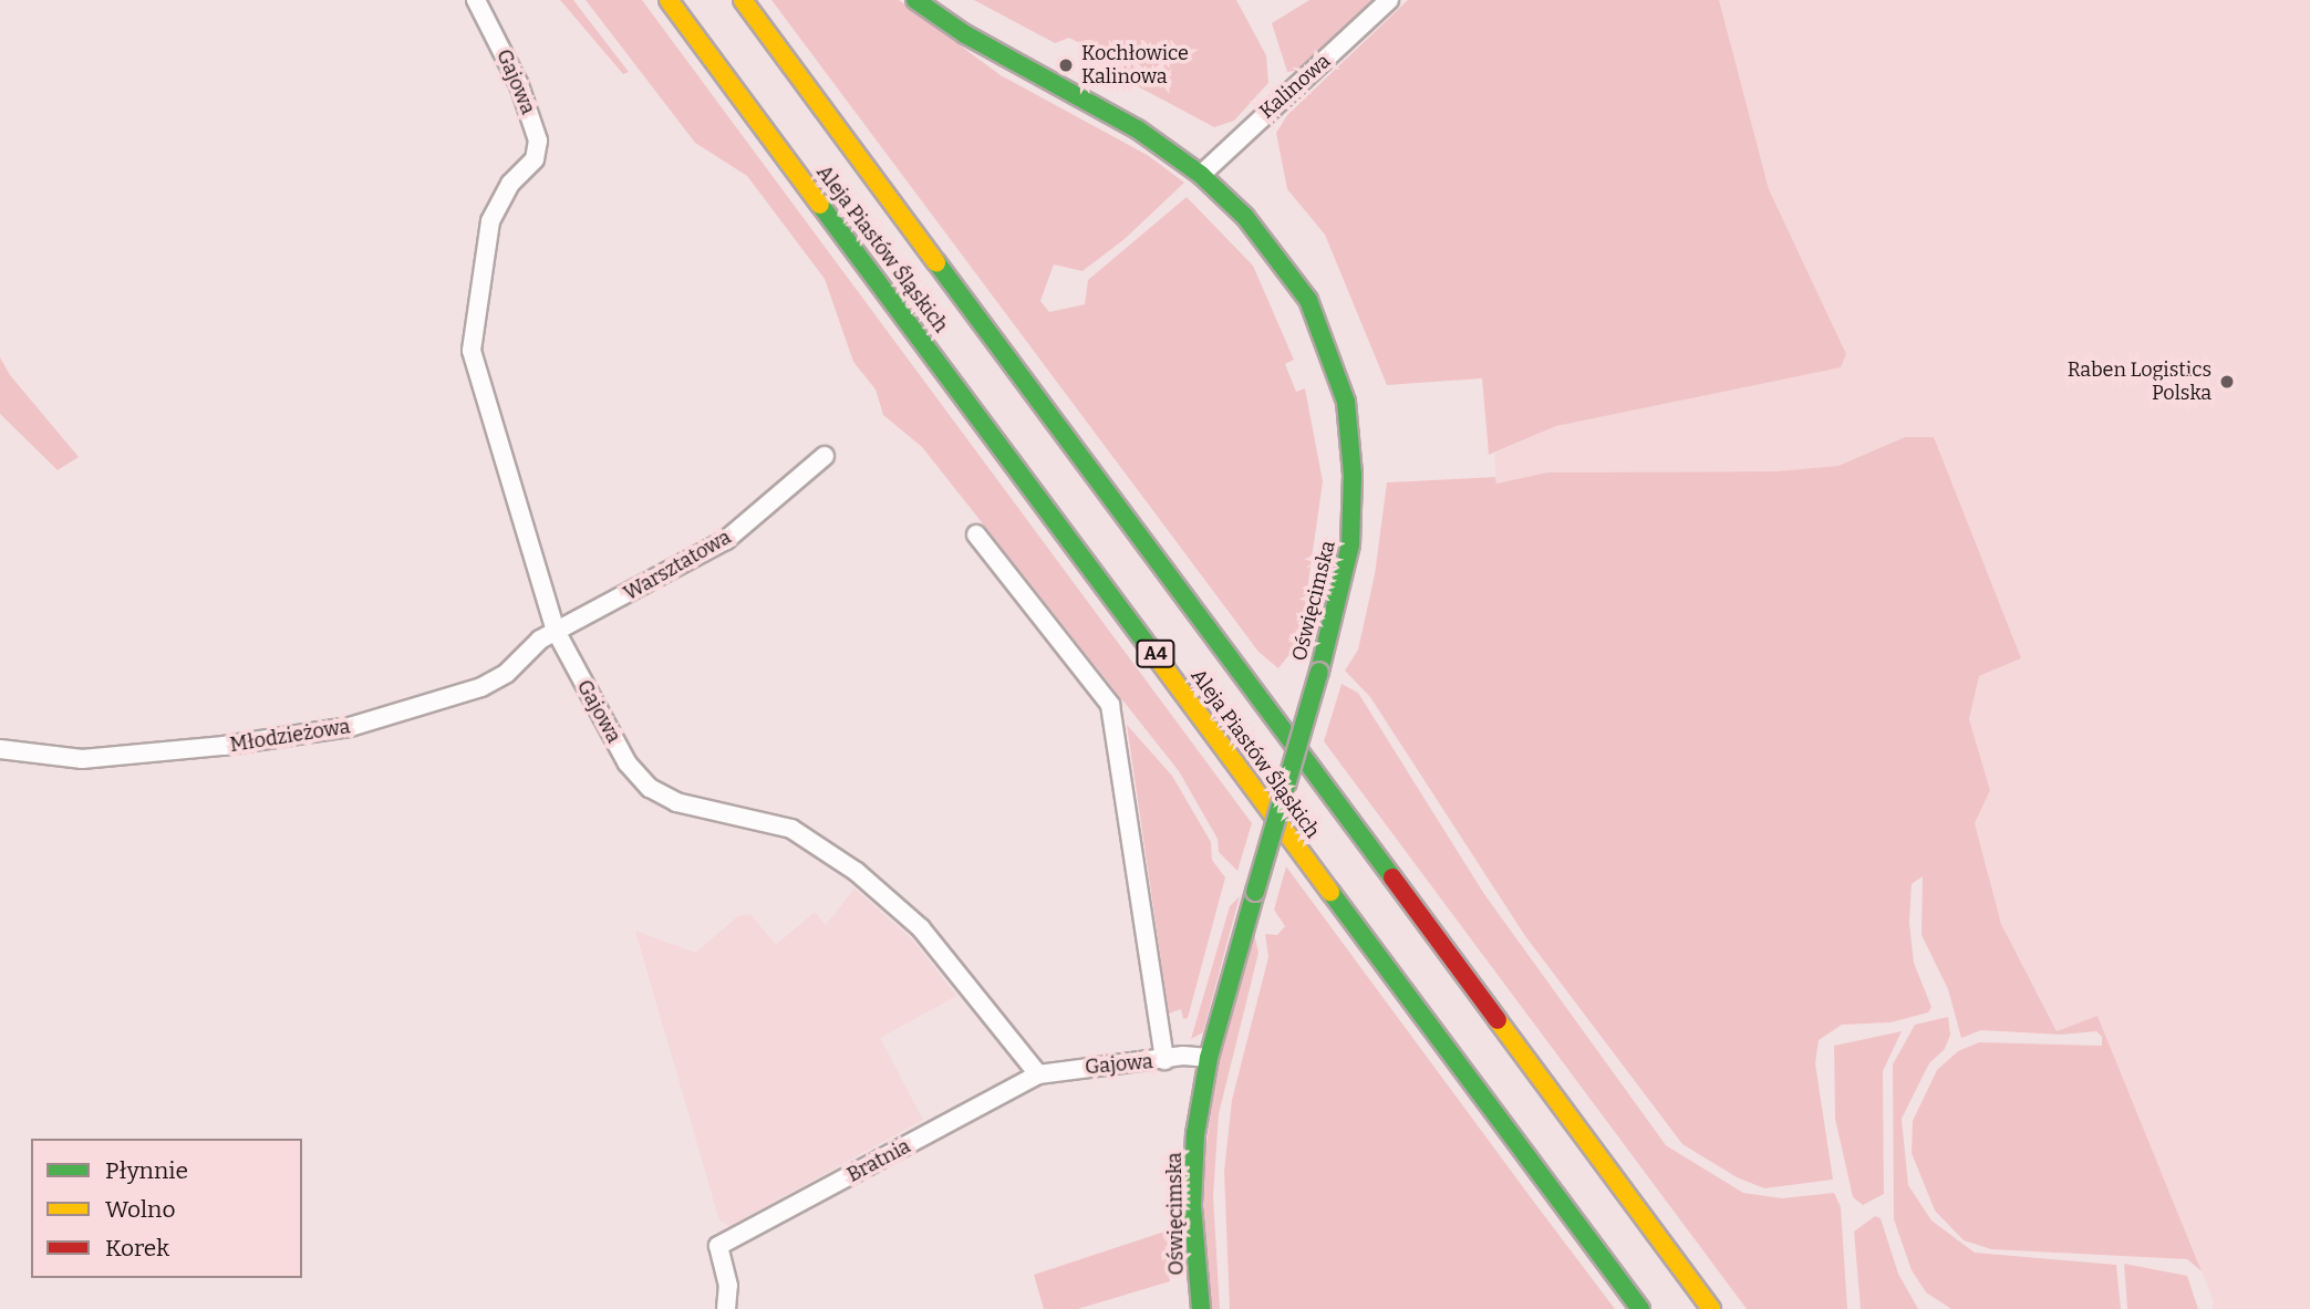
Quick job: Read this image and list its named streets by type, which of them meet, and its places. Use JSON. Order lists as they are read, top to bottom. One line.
{"streets":{"main road":["Aleja Piastów Śląskich","Oświęcimska","A4"],"street":["Gajowa","Kalinowa","Warsztatowa","Młodzieżowa","Bratnia"]},"crossings":[["Gajowa","Warsztatowa"],["Gajowa","Oświęcimska"],["Gajowa","Młodzieżowa"],["Gajowa","Bratnia"],["Kalinowa","Oświęcimska"],["Warsztatowa","Młodzieżowa"]],"places":["Kochłowice Kalinowa","Raben Logistics Polska"],"legend":["Płynnie","Wolno","Korek"]}
